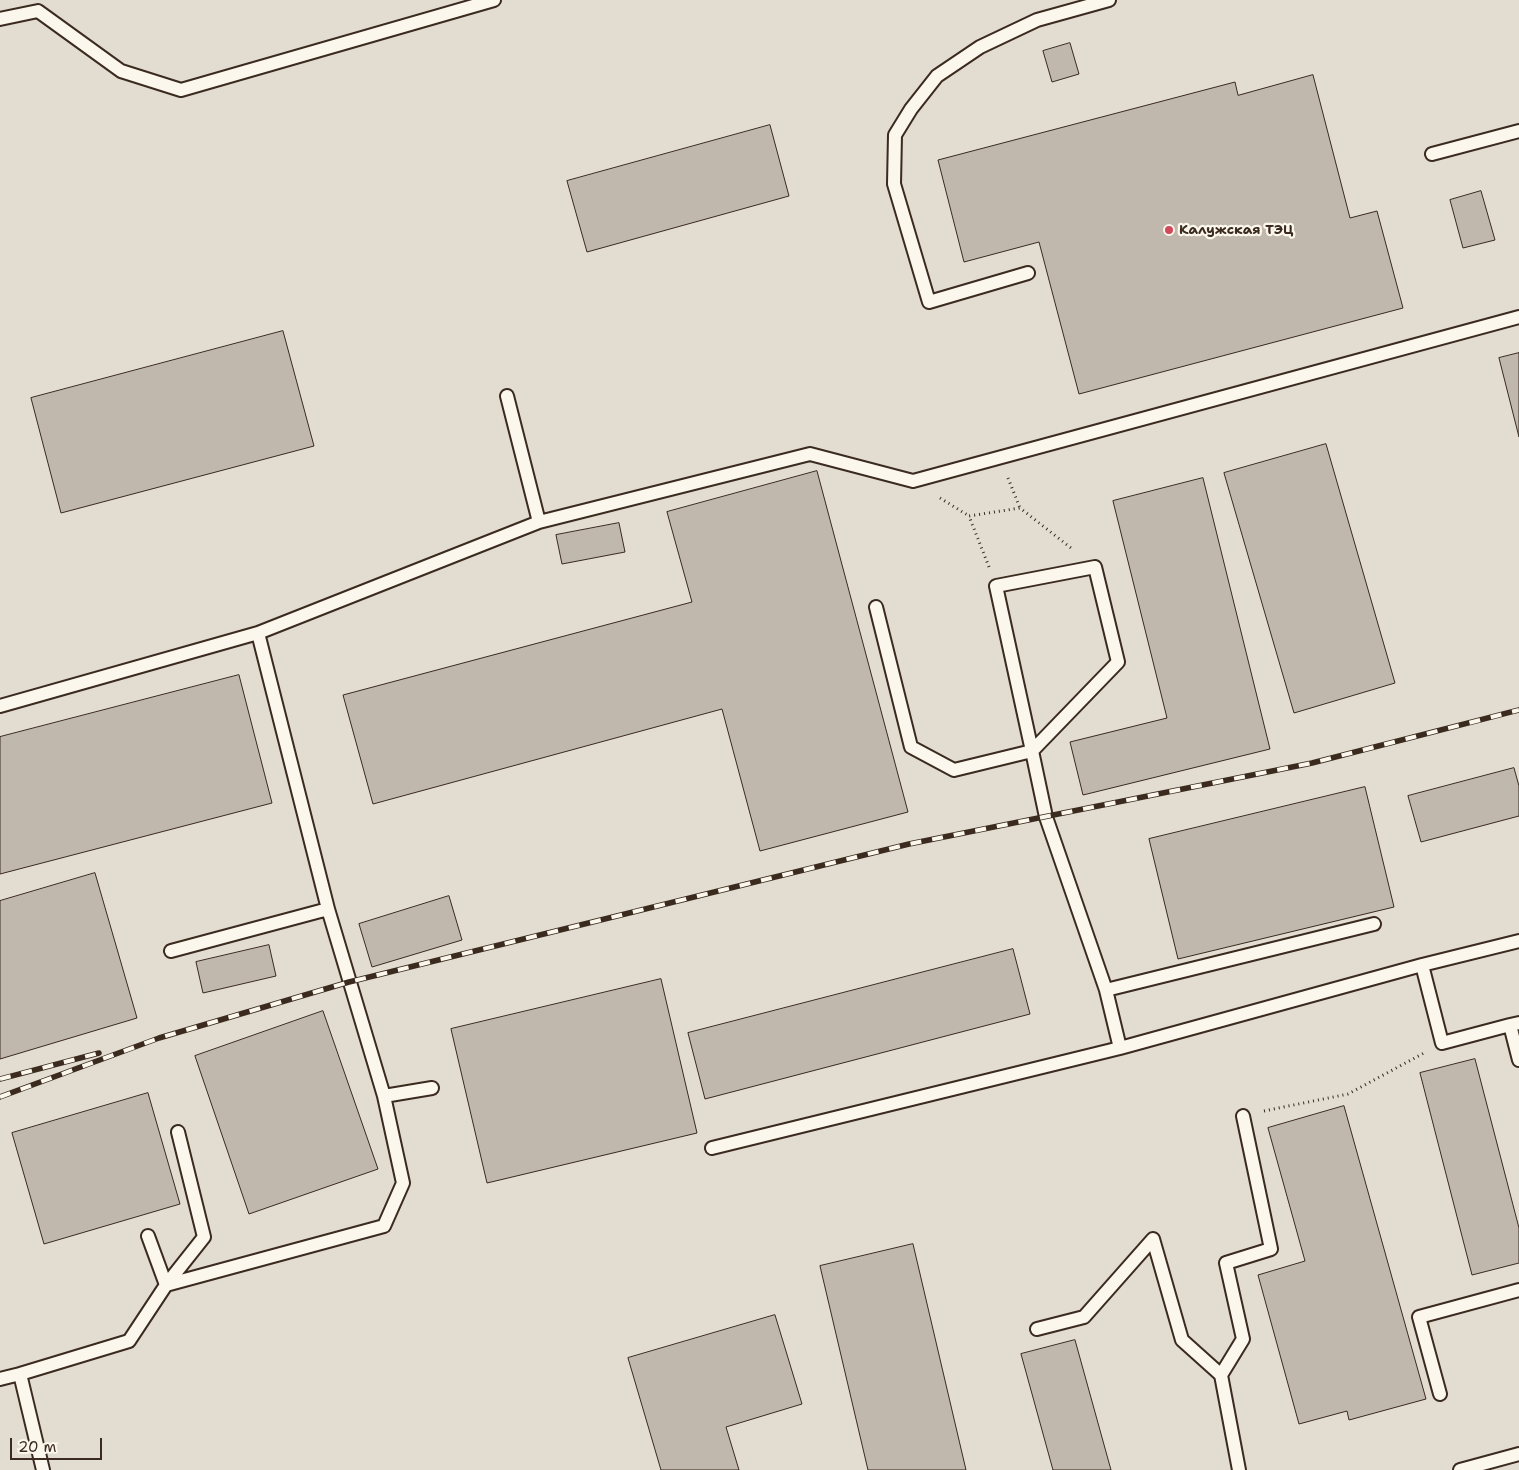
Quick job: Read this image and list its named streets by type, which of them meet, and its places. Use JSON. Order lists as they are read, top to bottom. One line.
{"places":["Калужская ТЭЦ"],"scale_bar":"20 m"}
